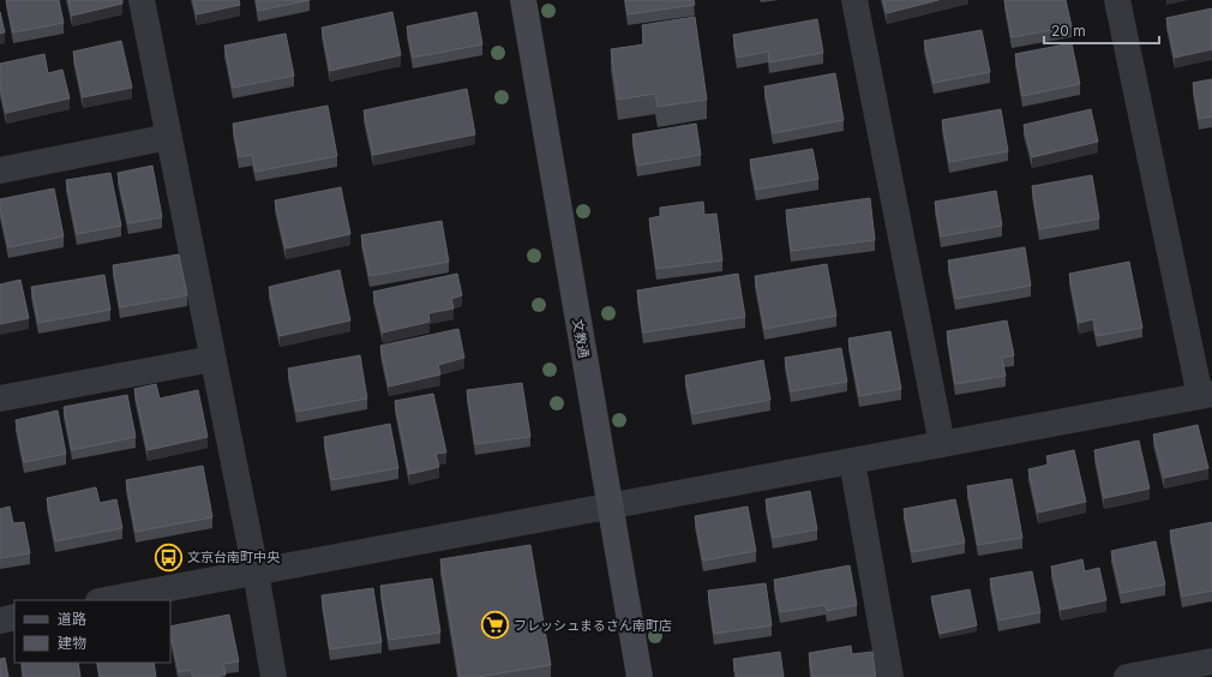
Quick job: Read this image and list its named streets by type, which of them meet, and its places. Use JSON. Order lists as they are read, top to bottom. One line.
{"streets":{"street":["文教通"]},"places":{"bus stop":["文京台南町中央"],"supermarket":["フレッシュまるさん南町店"]},"legend":["道路","建物"],"scale_bar":"20 m"}
